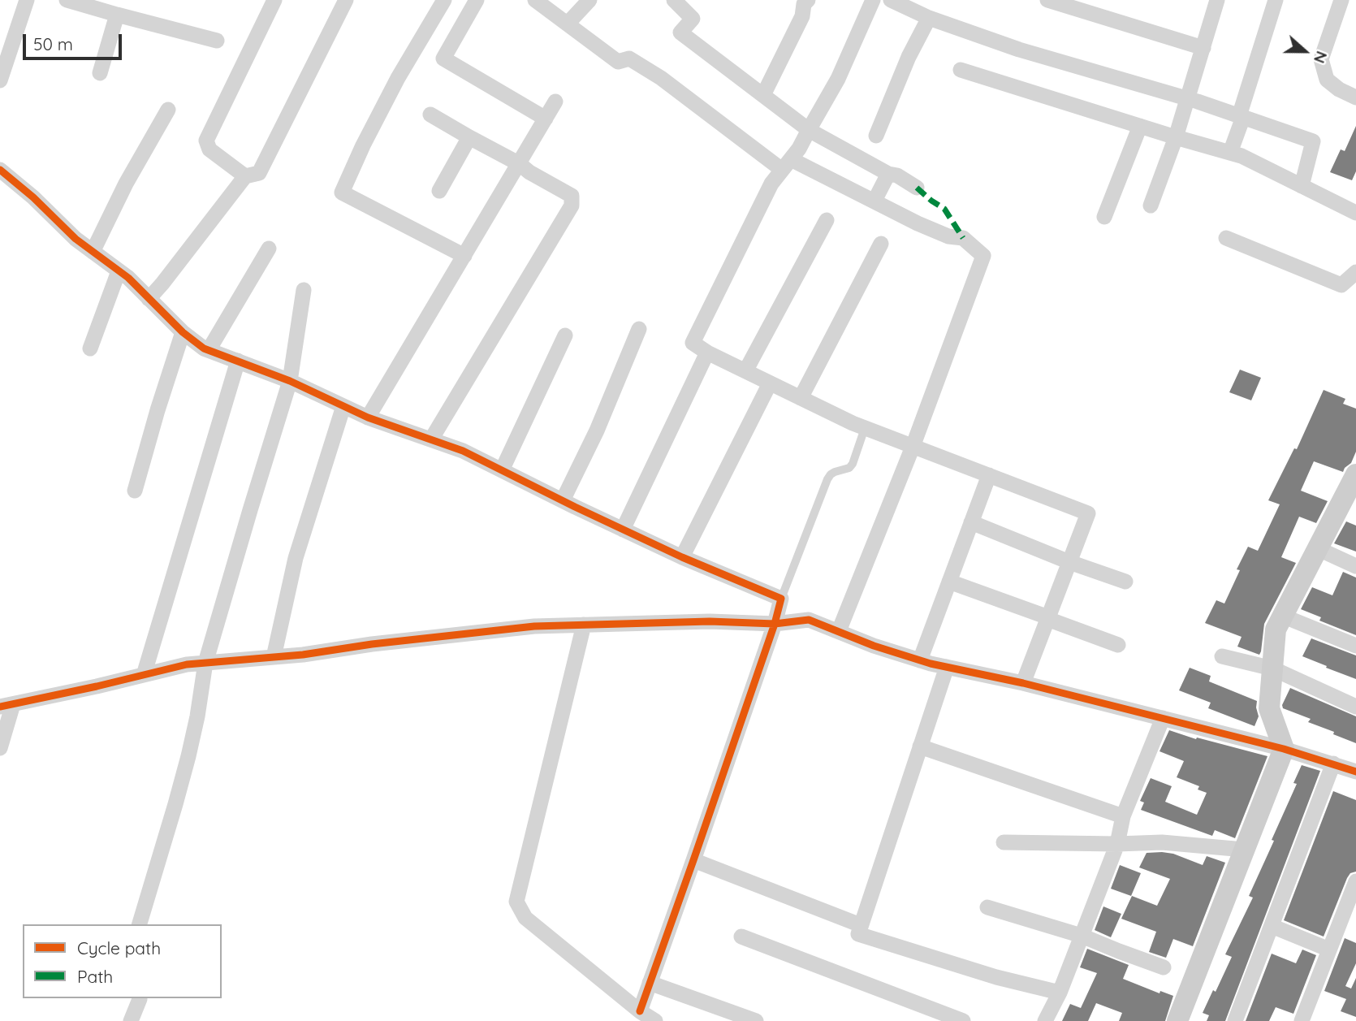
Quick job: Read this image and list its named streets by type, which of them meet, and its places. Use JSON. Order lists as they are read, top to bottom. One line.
{"legend":["Cycle path","Path"],"scale_bar":"50 m","north":"right"}
